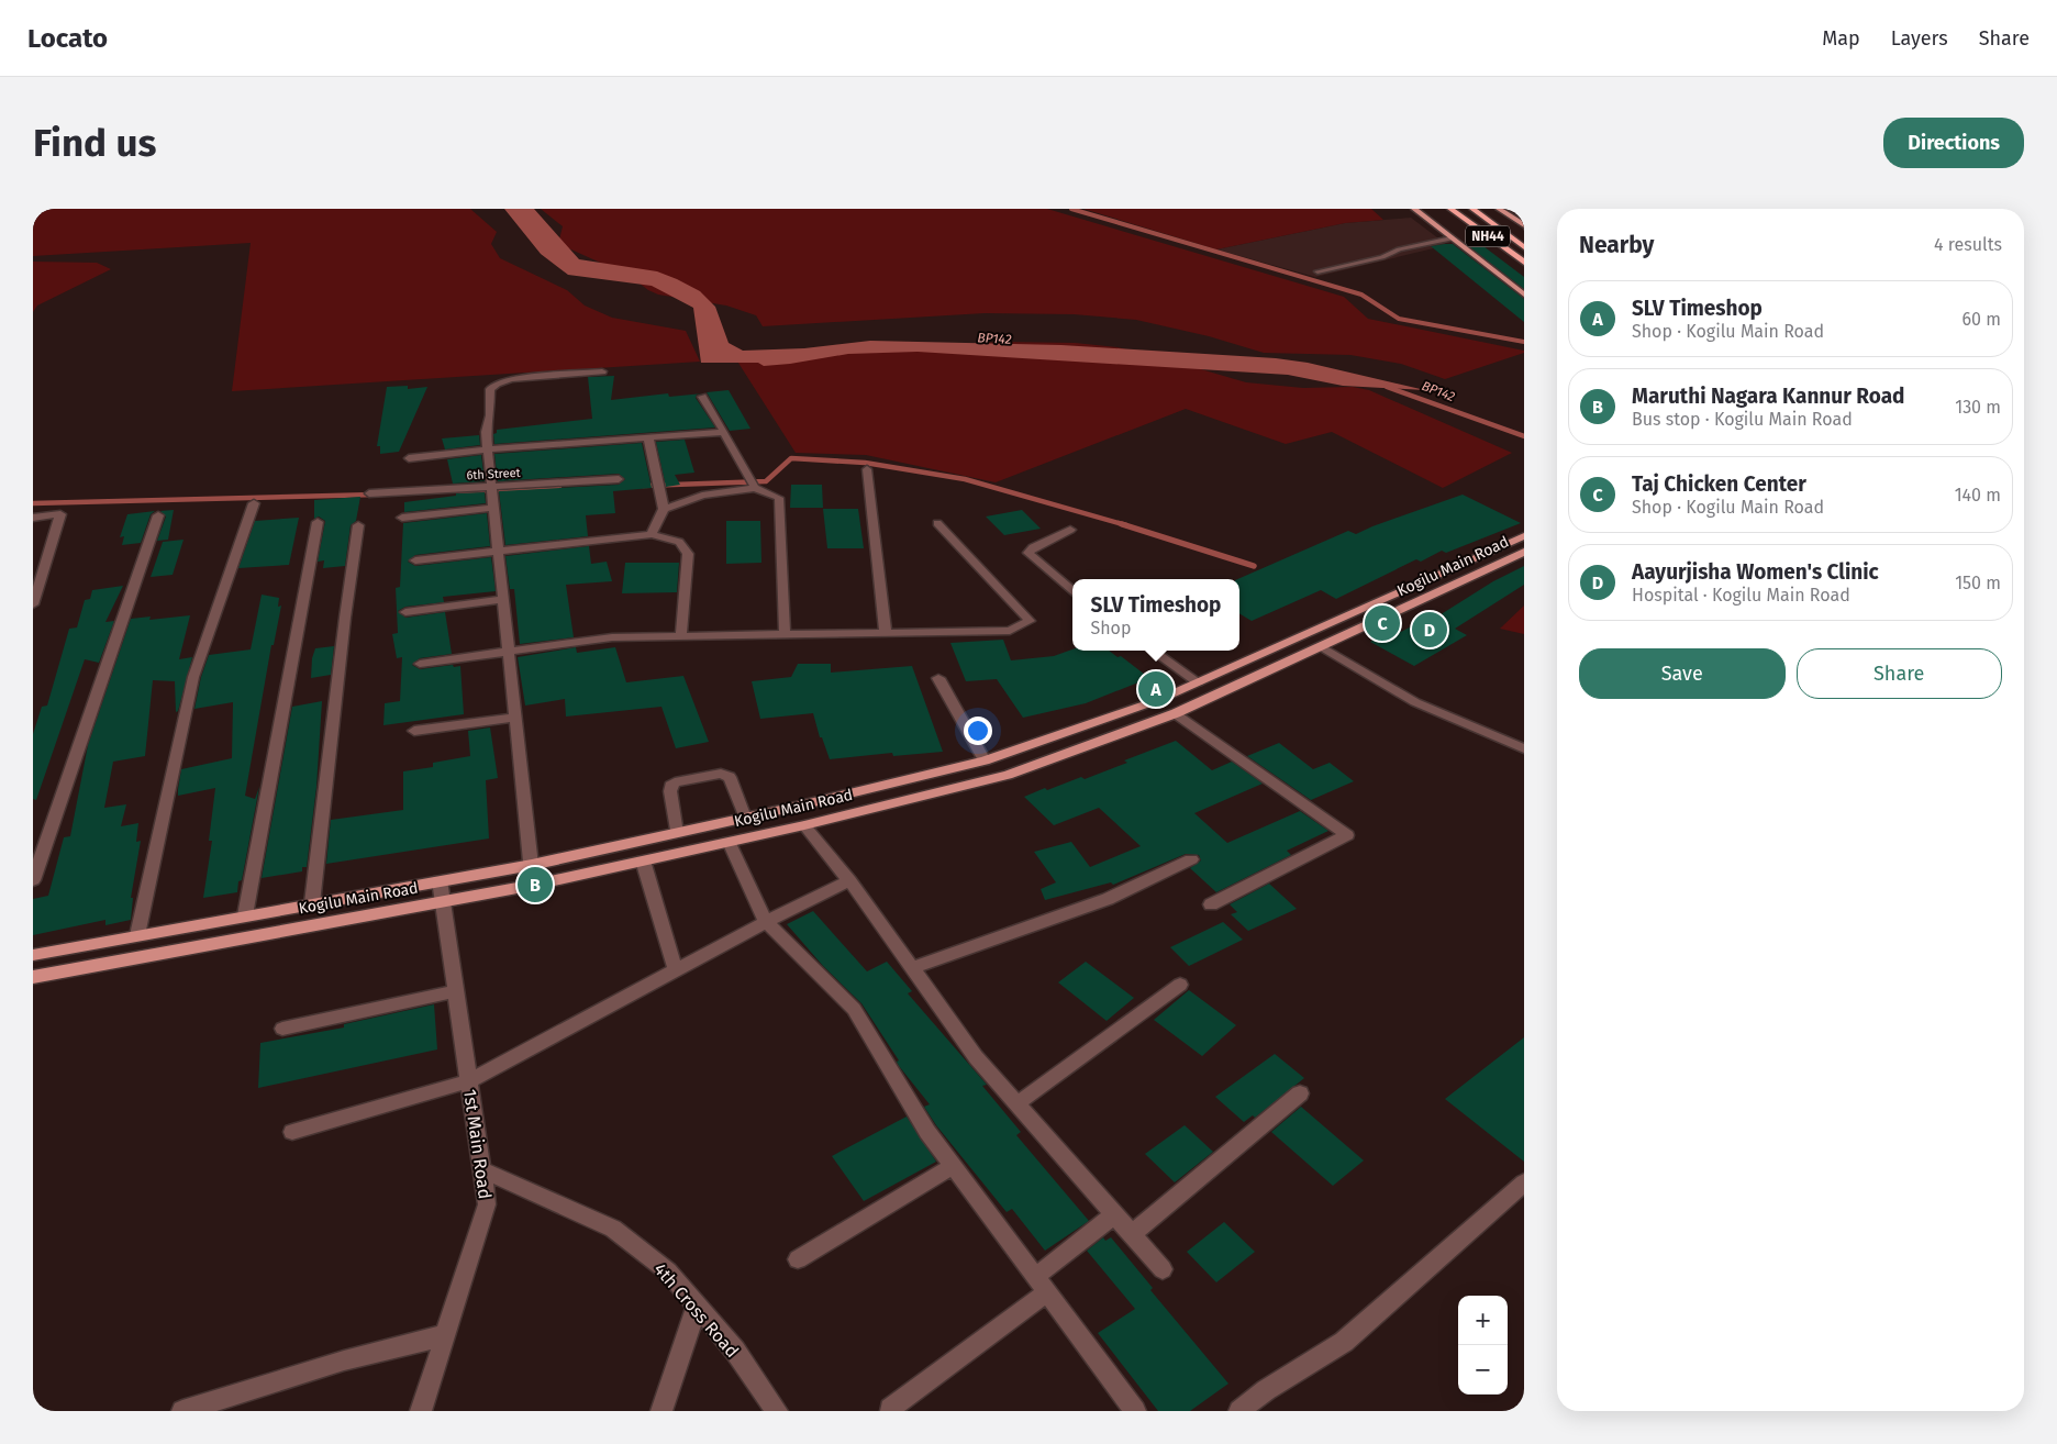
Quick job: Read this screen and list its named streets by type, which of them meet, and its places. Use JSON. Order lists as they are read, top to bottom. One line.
{"streets":{"highway":["NH44"],"main road":["Kogilu Main Road"],"street":["6th Street","1st Main Road","4th Cross Road"]},"crossings":[["Kogilu Main Road","1st Main Road"],["1st Main Road","4th Cross Road"]],"water":["BP142"],"page":{"header":"Locato","nav":["Map","Layers","Share"],"buttons":["Directions",["Save","Share"]],"title":"Find us","heading":["Nearby","4 results"],"list":[{"mark":"A","name":"SLV Timeshop","note":"Shop · Kogilu Main Road","value":"60 m"},{"mark":"B","name":"Maruthi Nagara Kannur Road","note":"Bus stop · Kogilu Main Road","value":"130 m"},{"mark":"C","name":"Taj Chicken Center","note":"Shop · Kogilu Main Road","value":"140 m"},{"mark":"D","name":"Aayurjisha Women's Clinic","note":"Hospital · Kogilu Main Road","value":"150 m"}],"popup":["SLV Timeshop","Shop"],"pins":["C","D","A","B"],"map_buttons":["+","−"]}}
